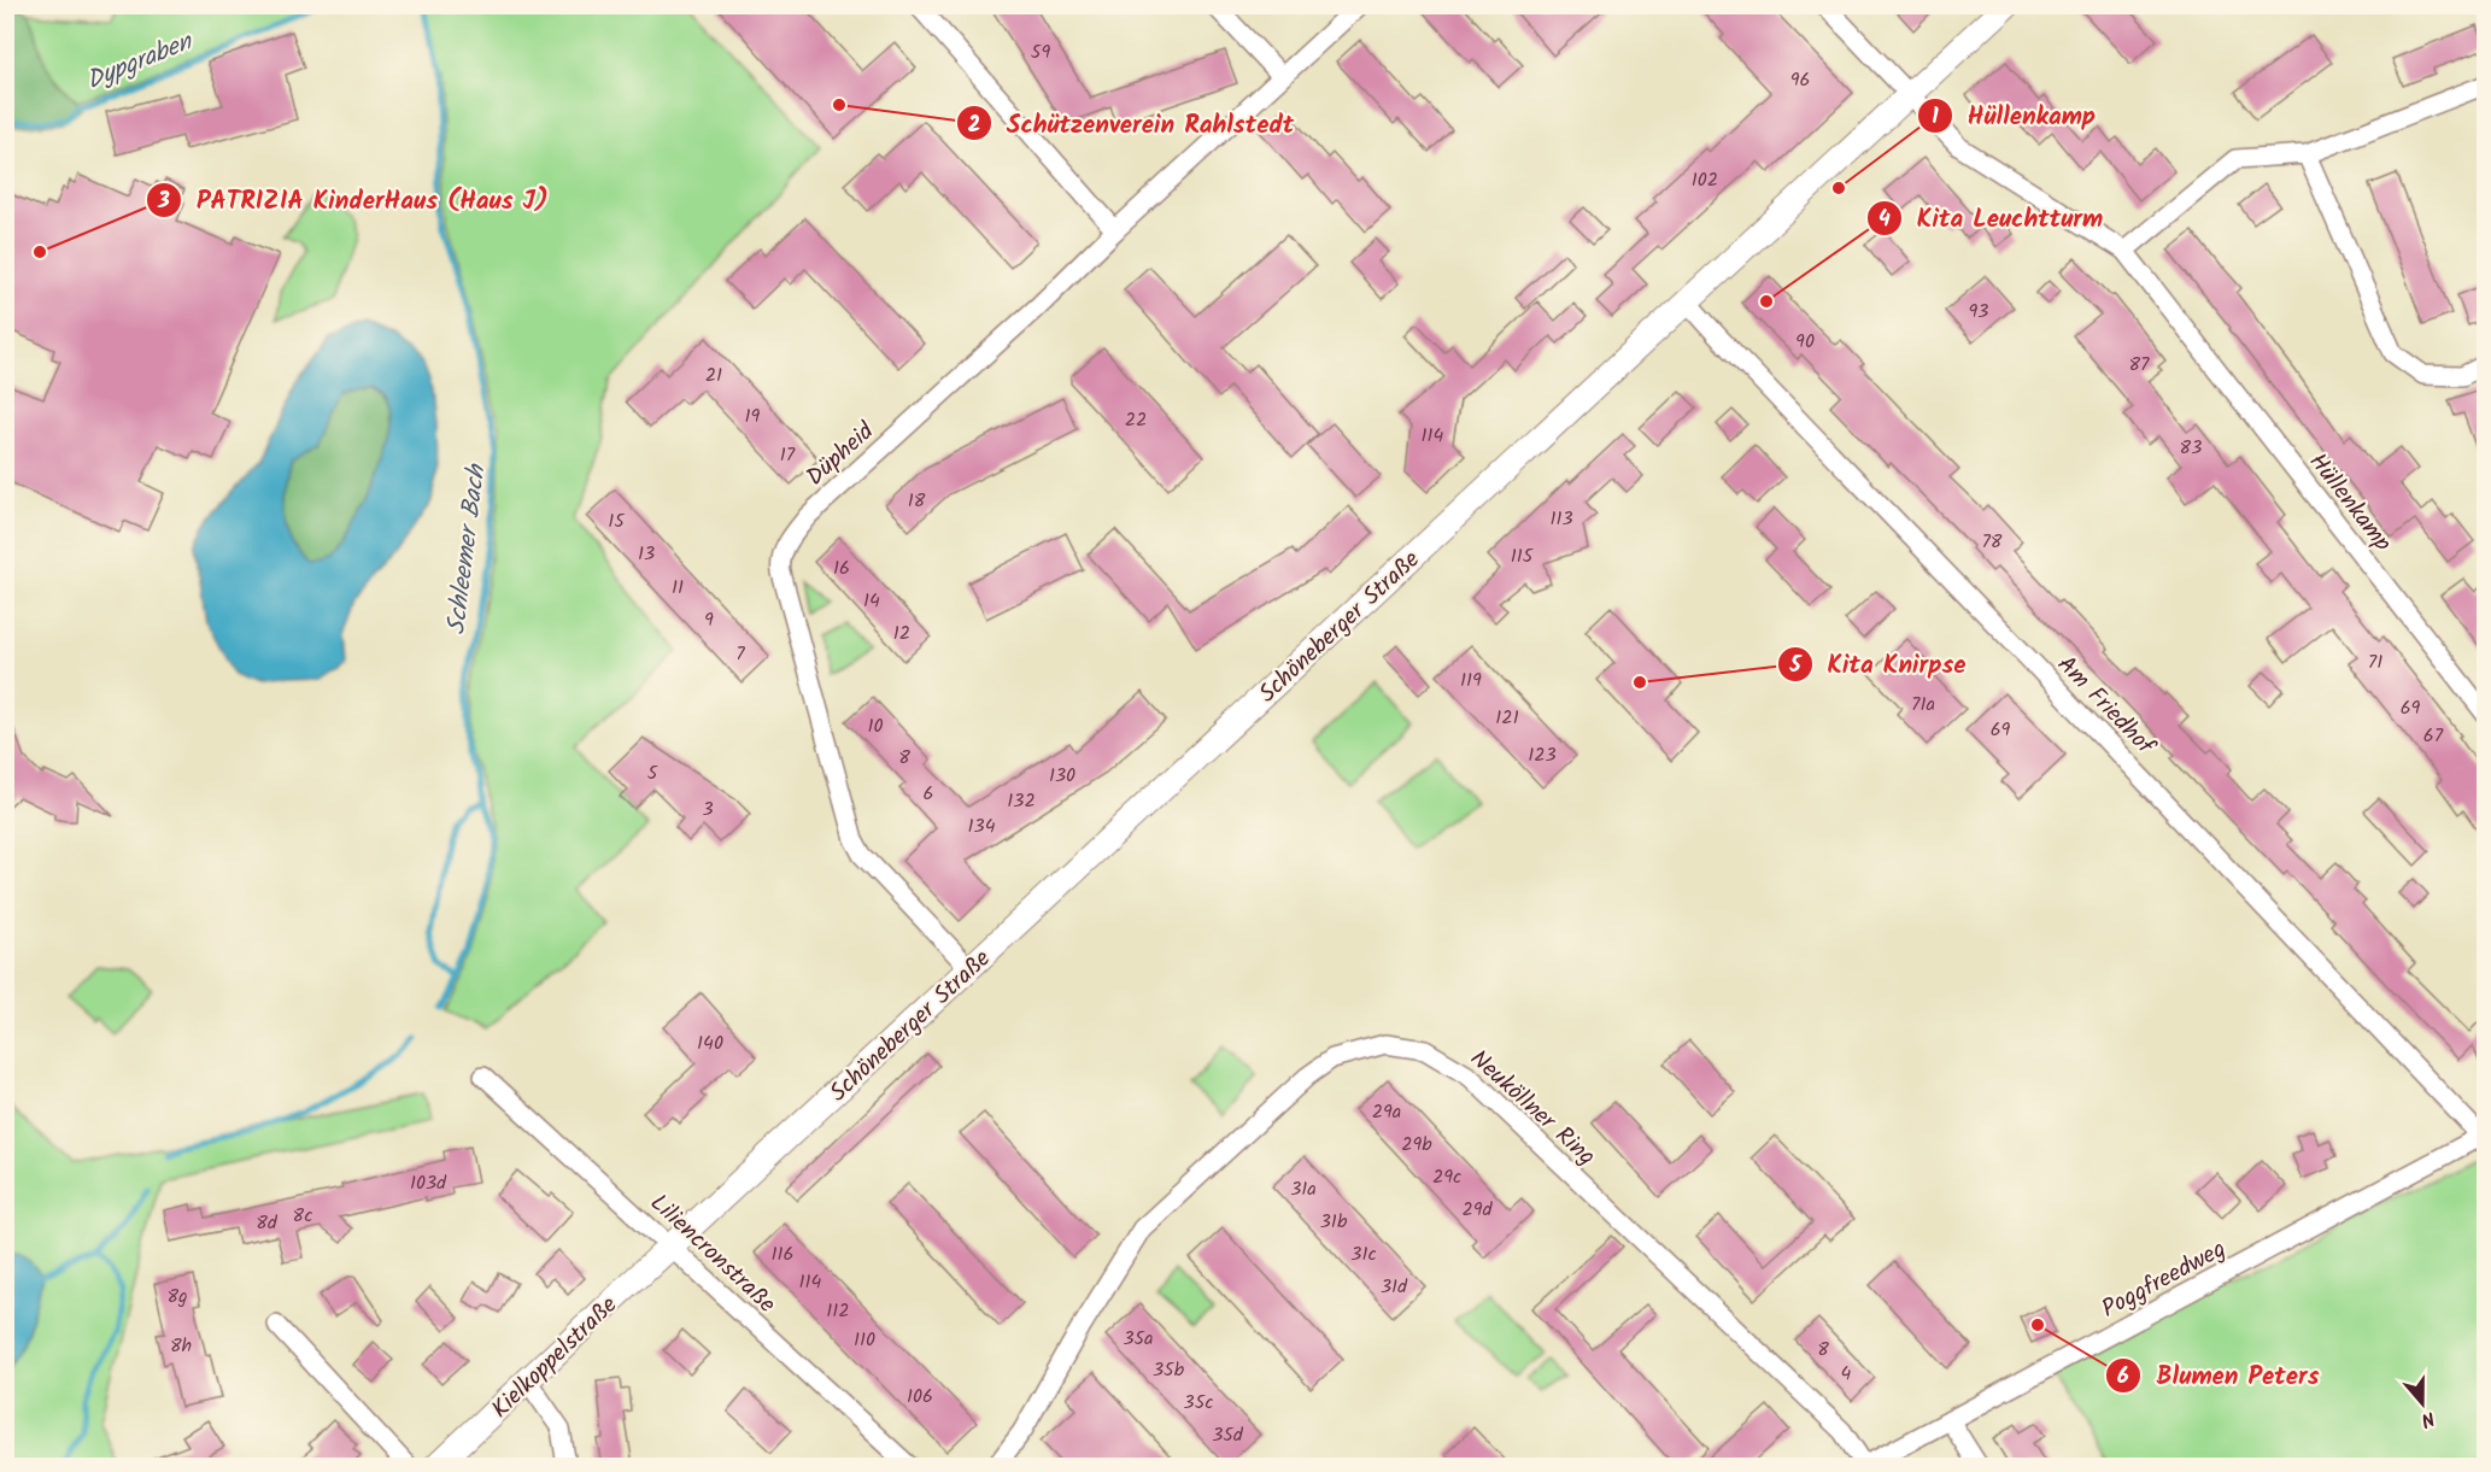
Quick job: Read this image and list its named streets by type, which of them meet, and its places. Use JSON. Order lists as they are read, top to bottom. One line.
{"streets":{"street":["Düpheid","Hüllenkamp","Schöneberger Straße","Am Friedhof","Neuköllner Ring","Liliencronstraße","Poggfreedweg","Kielkoppelstraße"]},"crossings":[["Düpheid","Schöneberger Straße"],["Hüllenkamp","Schöneberger Straße"],["Schöneberger Straße","Am Friedhof"],["Schöneberger Straße","Liliencronstraße"],["Schöneberger Straße","Kielkoppelstraße"],["Am Friedhof","Poggfreedweg"],["Neuköllner Ring","Poggfreedweg"],["Liliencronstraße","Kielkoppelstraße"]],"water":["Dypgraben","Schleemer Bach"],"places":["Schützenverein Rahlstedt","Hüllenkamp","PATRIZIA KinderHaus (Haus J)","Kita Leuchtturm","Kita Knirpse","Blumen Peters"],"house_numbers":["59","96","102","93","90","87","21","19","22","114","83","17","18","113","15","78","13","115","16","11","14","9","12","7","71","119","71a","69","121","10","69","67","123","8","5","130","6","132","3","134","140","29a","29b","29c","103d","31a","29d","8c","31b","8d","116","31c","114","31d","8g","112","35a","110","8h","8","35b","4","106","35c","35d"],"north":"bottom"}
